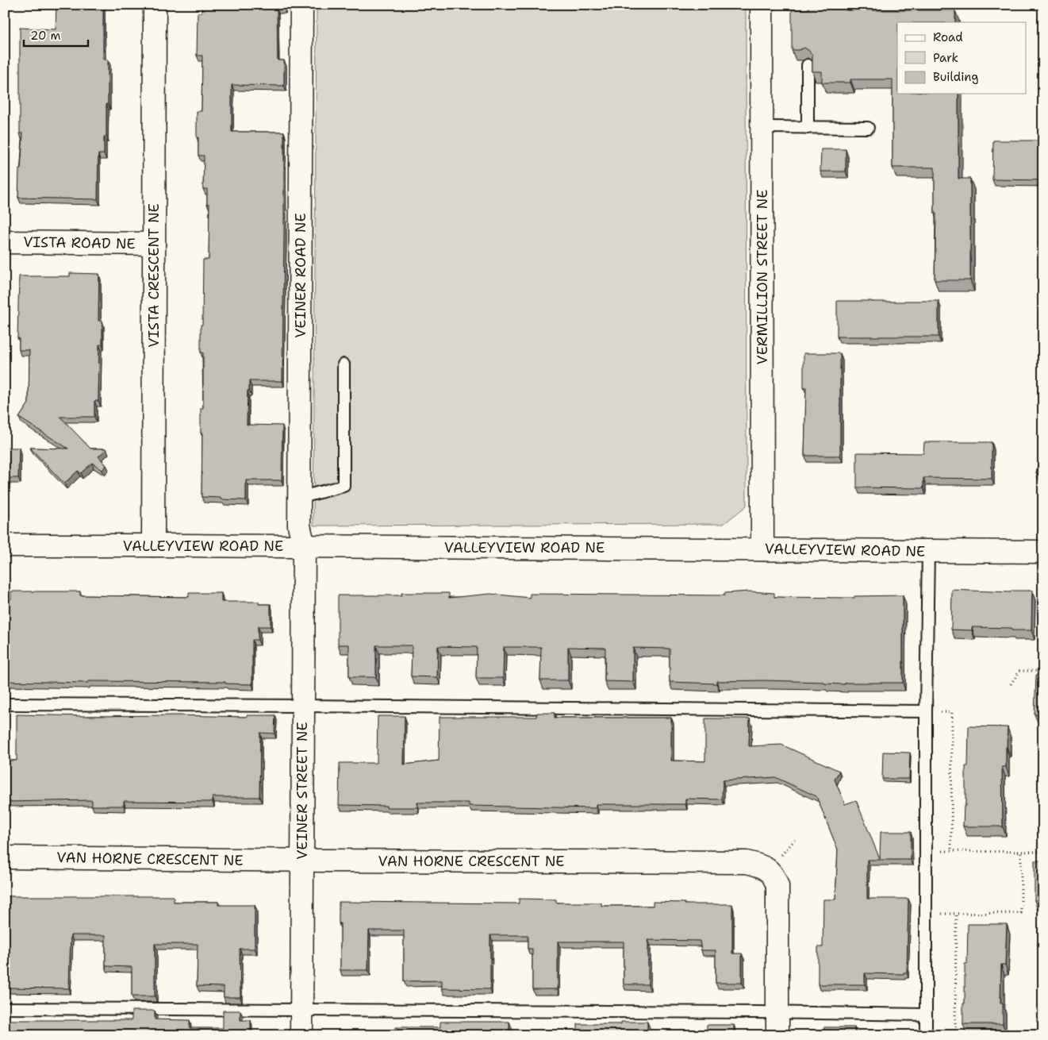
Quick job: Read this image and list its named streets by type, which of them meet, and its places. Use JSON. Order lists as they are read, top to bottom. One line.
{"streets":{"street":["VISTA ROAD NE","VISTA CRESCENT NE","VEINER ROAD NE","VERMILLION STREET NE","VALLEYVIEW ROAD NE","VEINER STREET NE","VAN HORNE CRESCENT NE"]},"crossings":[["VISTA ROAD NE","VISTA CRESCENT NE"],["VISTA CRESCENT NE","VALLEYVIEW ROAD NE"],["VEINER ROAD NE","VALLEYVIEW ROAD NE"],["VEINER ROAD NE","VEINER STREET NE"],["VERMILLION STREET NE","VALLEYVIEW ROAD NE"],["VALLEYVIEW ROAD NE","VEINER STREET NE"],["VEINER STREET NE","VAN HORNE CRESCENT NE"]],"legend":["Road","Park","Building"],"scale_bar":"20 m"}
